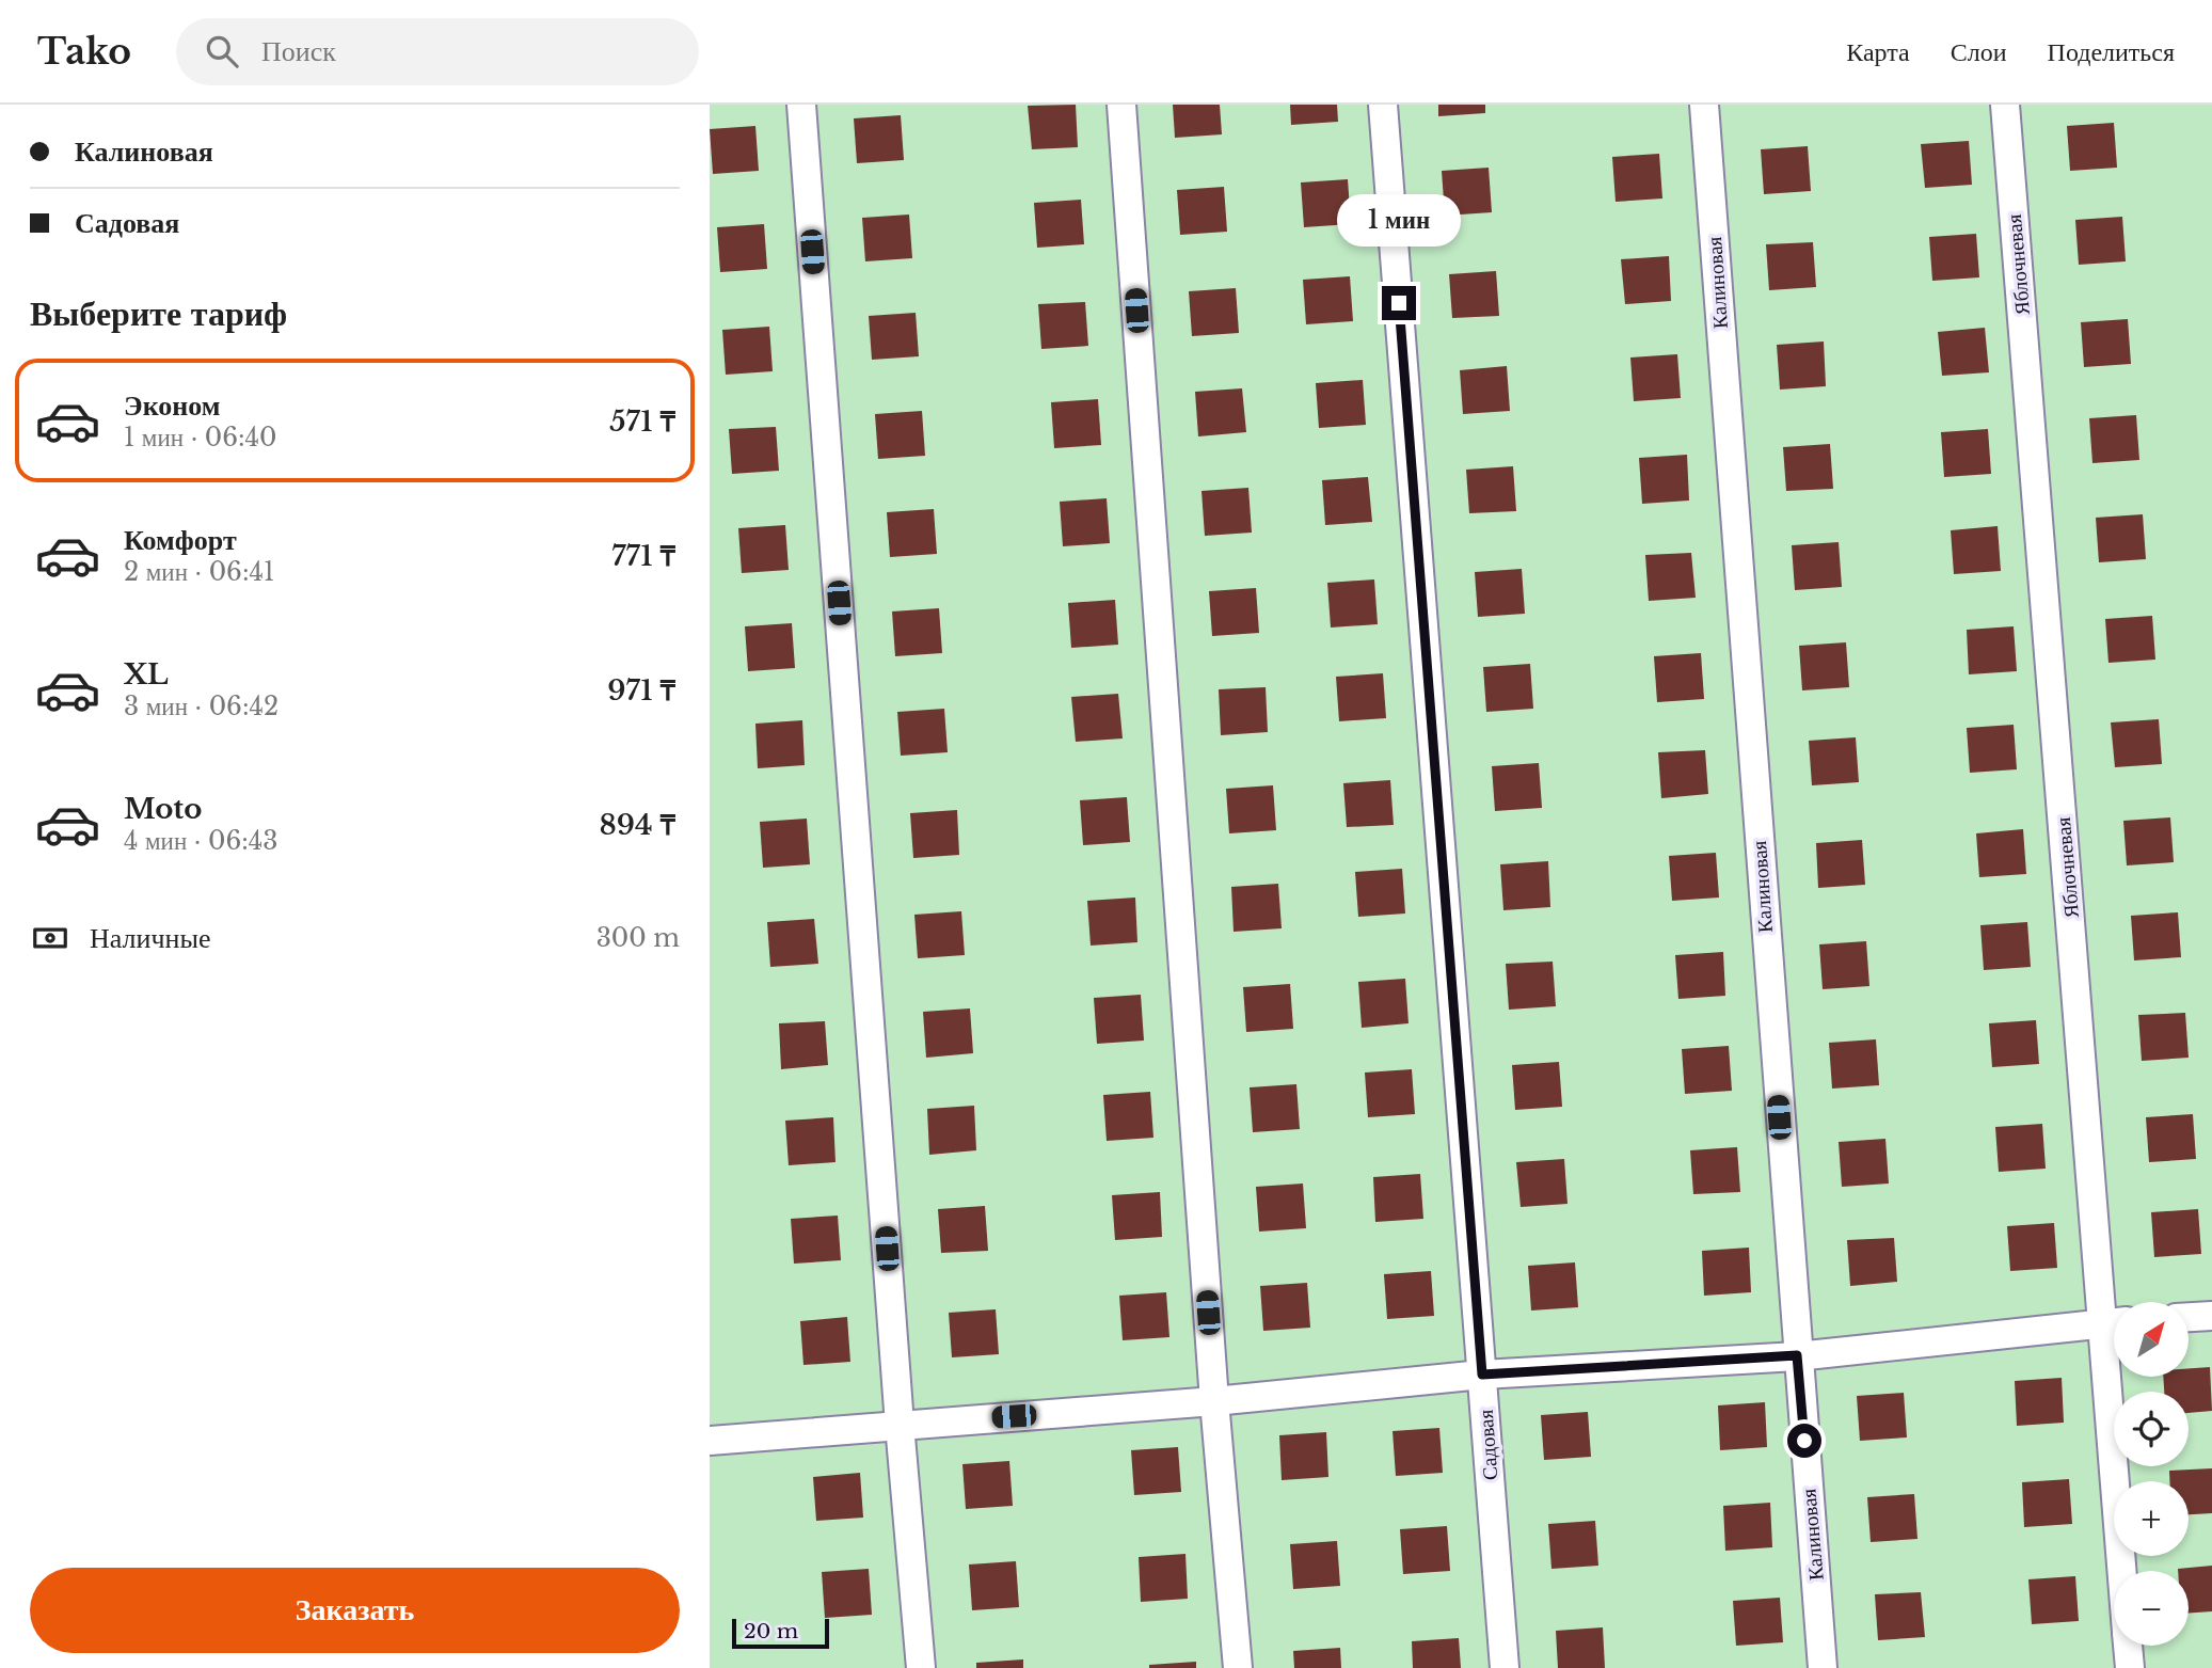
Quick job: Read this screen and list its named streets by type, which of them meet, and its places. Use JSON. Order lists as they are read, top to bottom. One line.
{"streets":{"street":["Яблочневая","Калиновая","Садовая"]},"scale_bar":"20 m","north":"top right","page":{"header":"Tako","search":"Поиск","nav":["Карта","Слои","Поделиться"],"banner":["Калиновая","Садовая"],"bubble":"1 мин","heading":"Выберите тариф","list":[{"name":"Эконом","note":"1 мин · 06:40","value":"571 ₸"},{"name":"Комфорт","note":"2 мин · 06:41","value":"771 ₸"},{"name":"XL","note":"3 мин · 06:42","value":"971 ₸"},{"name":"Moto","note":"4 мин · 06:43","value":"894 ₸"}],"pay":["Наличные","300 m"],"map_buttons":["+","−"],"buttons":"Заказать","scale":"20 m"}}
